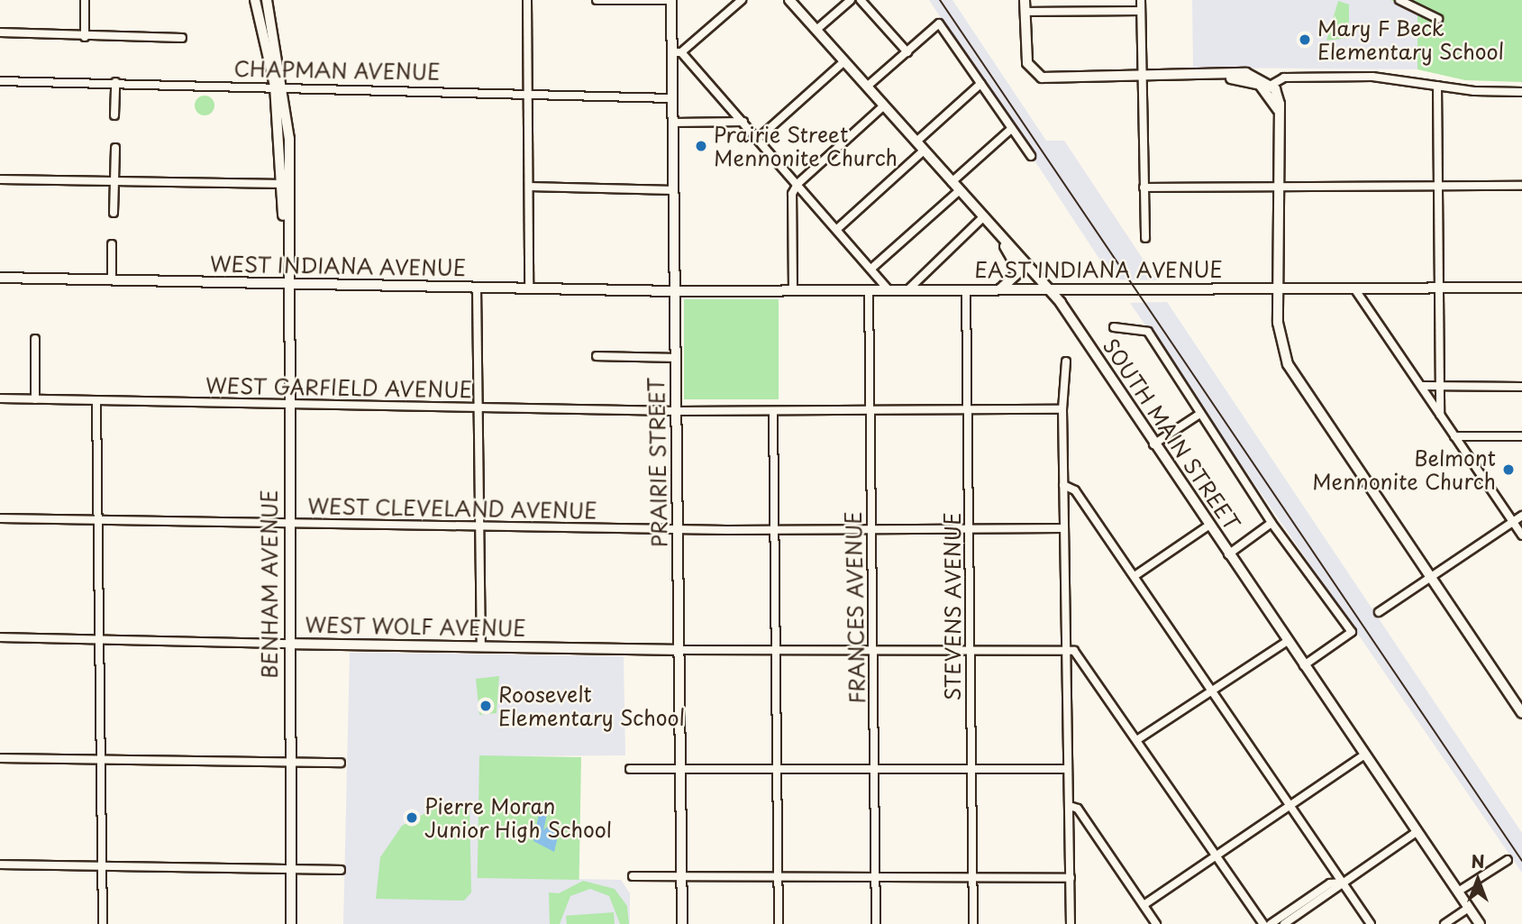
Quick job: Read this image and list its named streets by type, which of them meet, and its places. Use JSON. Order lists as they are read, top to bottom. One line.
{"streets":{"main road":["WEST INDIANA AVENUE","EAST INDIANA AVENUE","SOUTH MAIN STREET","PRAIRIE STREET","BENHAM AVENUE","WEST WOLF AVENUE"],"street":["CHAPMAN AVENUE","WEST GARFIELD AVENUE","WEST CLEVELAND AVENUE","STEVENS AVENUE","FRANCES AVENUE"]},"crossings":[["CHAPMAN AVENUE","PRAIRIE STREET"],["CHAPMAN AVENUE","BENHAM AVENUE"],["WEST INDIANA AVENUE","EAST INDIANA AVENUE"],["WEST INDIANA AVENUE","PRAIRIE STREET"],["WEST INDIANA AVENUE","BENHAM AVENUE"],["EAST INDIANA AVENUE","SOUTH MAIN STREET"],["EAST INDIANA AVENUE","PRAIRIE STREET"],["EAST INDIANA AVENUE","STEVENS AVENUE"],["EAST INDIANA AVENUE","FRANCES AVENUE"],["WEST GARFIELD AVENUE","PRAIRIE STREET"],["WEST GARFIELD AVENUE","BENHAM AVENUE"],["WEST GARFIELD AVENUE","STEVENS AVENUE"],["WEST GARFIELD AVENUE","FRANCES AVENUE"],["PRAIRIE STREET","WEST CLEVELAND AVENUE"],["PRAIRIE STREET","WEST WOLF AVENUE"],["WEST CLEVELAND AVENUE","BENHAM AVENUE"],["WEST CLEVELAND AVENUE","STEVENS AVENUE"],["WEST CLEVELAND AVENUE","FRANCES AVENUE"],["BENHAM AVENUE","WEST WOLF AVENUE"]],"places":["Mary F Beck Elementary School","Prairie Street Mennonite Church","Belmont Mennonite Church","Roosevelt Elementary School","Pierre Moran Junior High School"],"north":"top"}
